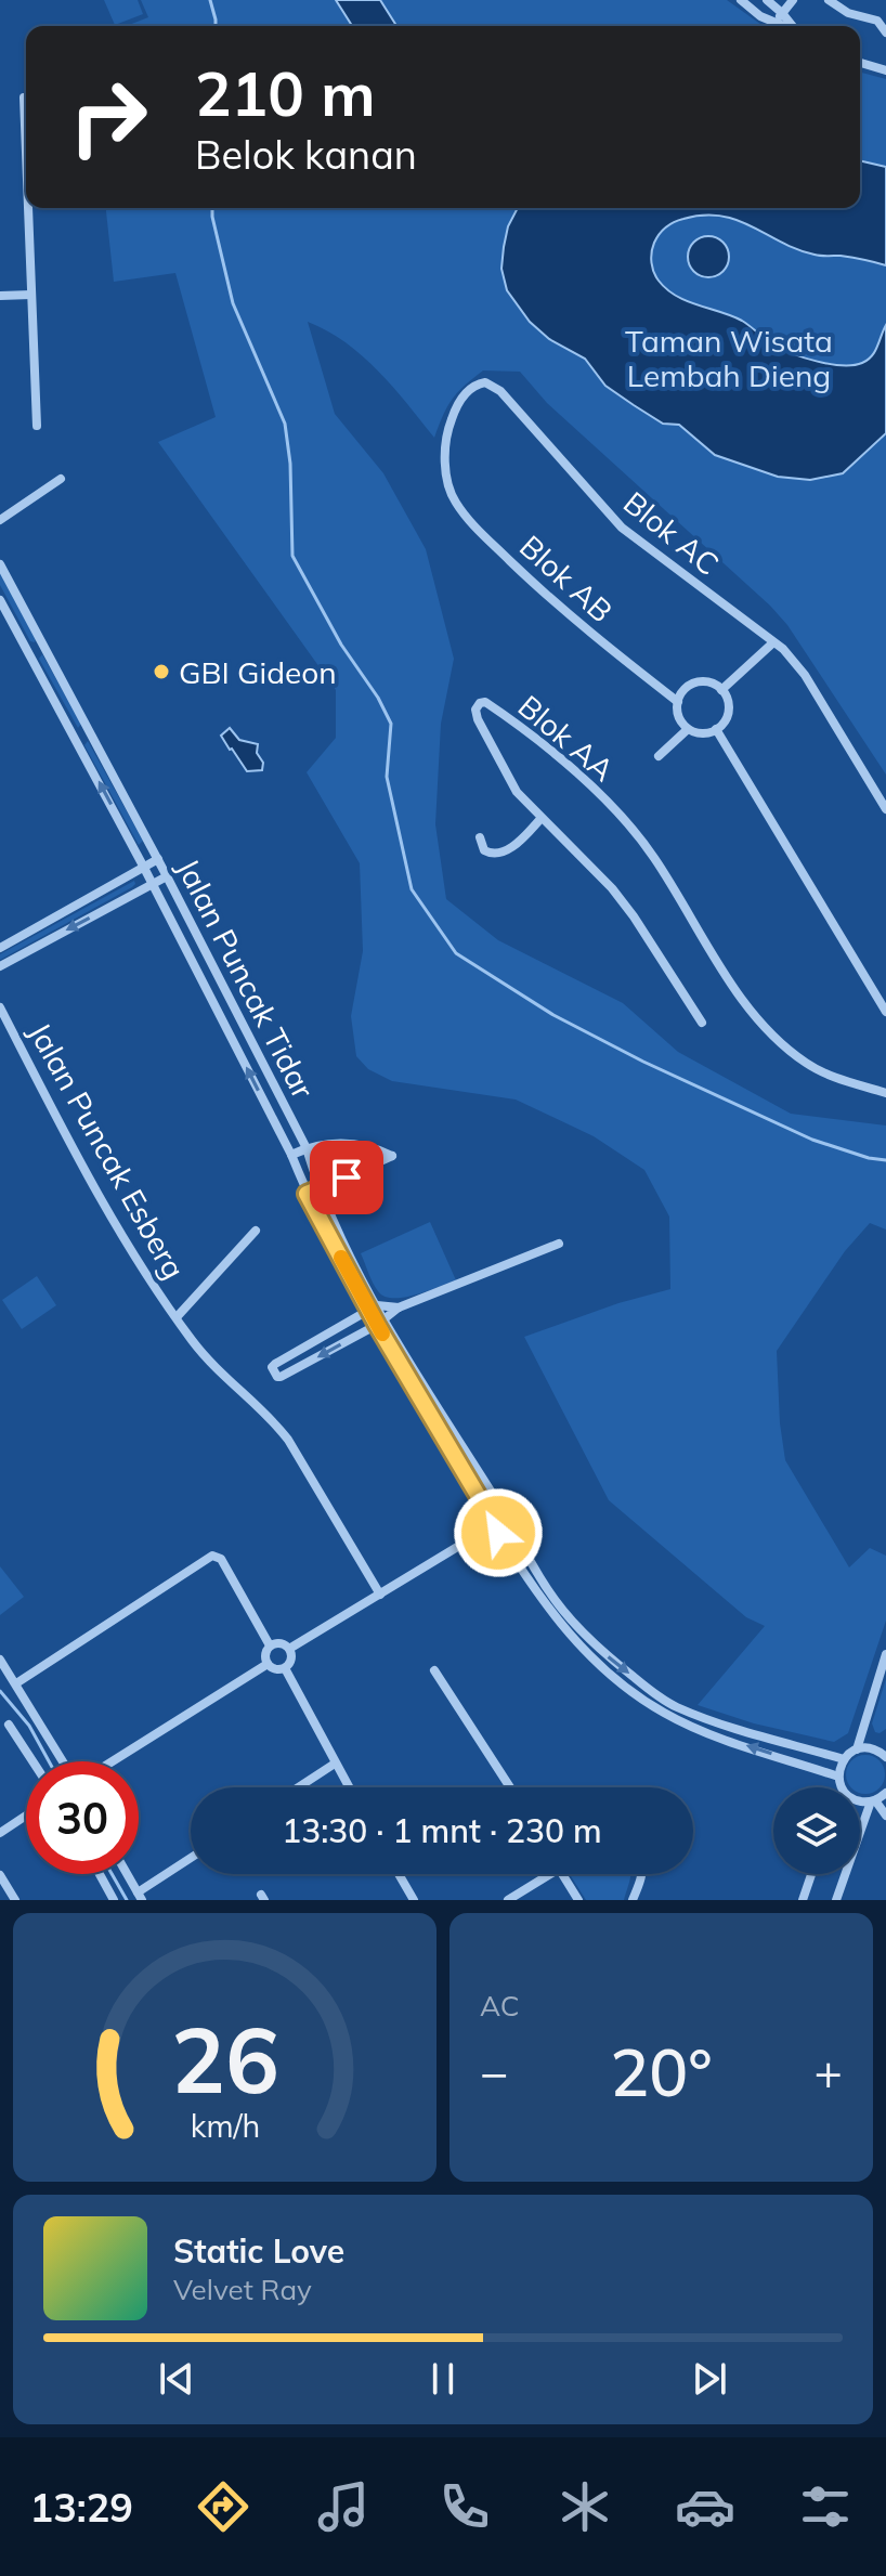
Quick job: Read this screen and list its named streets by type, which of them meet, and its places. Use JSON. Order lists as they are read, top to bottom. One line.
{"streets":{"street":["Blok AC","Blok AB","Blok AA","Jalan Puncak Tidar","Jalan Puncak Esberg"]},"crossings":[["Blok AC","Blok AB"]],"parks":["Taman Wisata Lembah Dieng"],"places":["GBI Gideon"],"page":{"turn":["210 m","Belok kanan"],"limit":"30","trip":"13:30 · 1 mnt · 230 m","tile":"AC","heat":["−","20°","+"],"song":["Static Love","Velvet Ray"],"tabs":"13:29","gauge":["26","km/h"]}}
